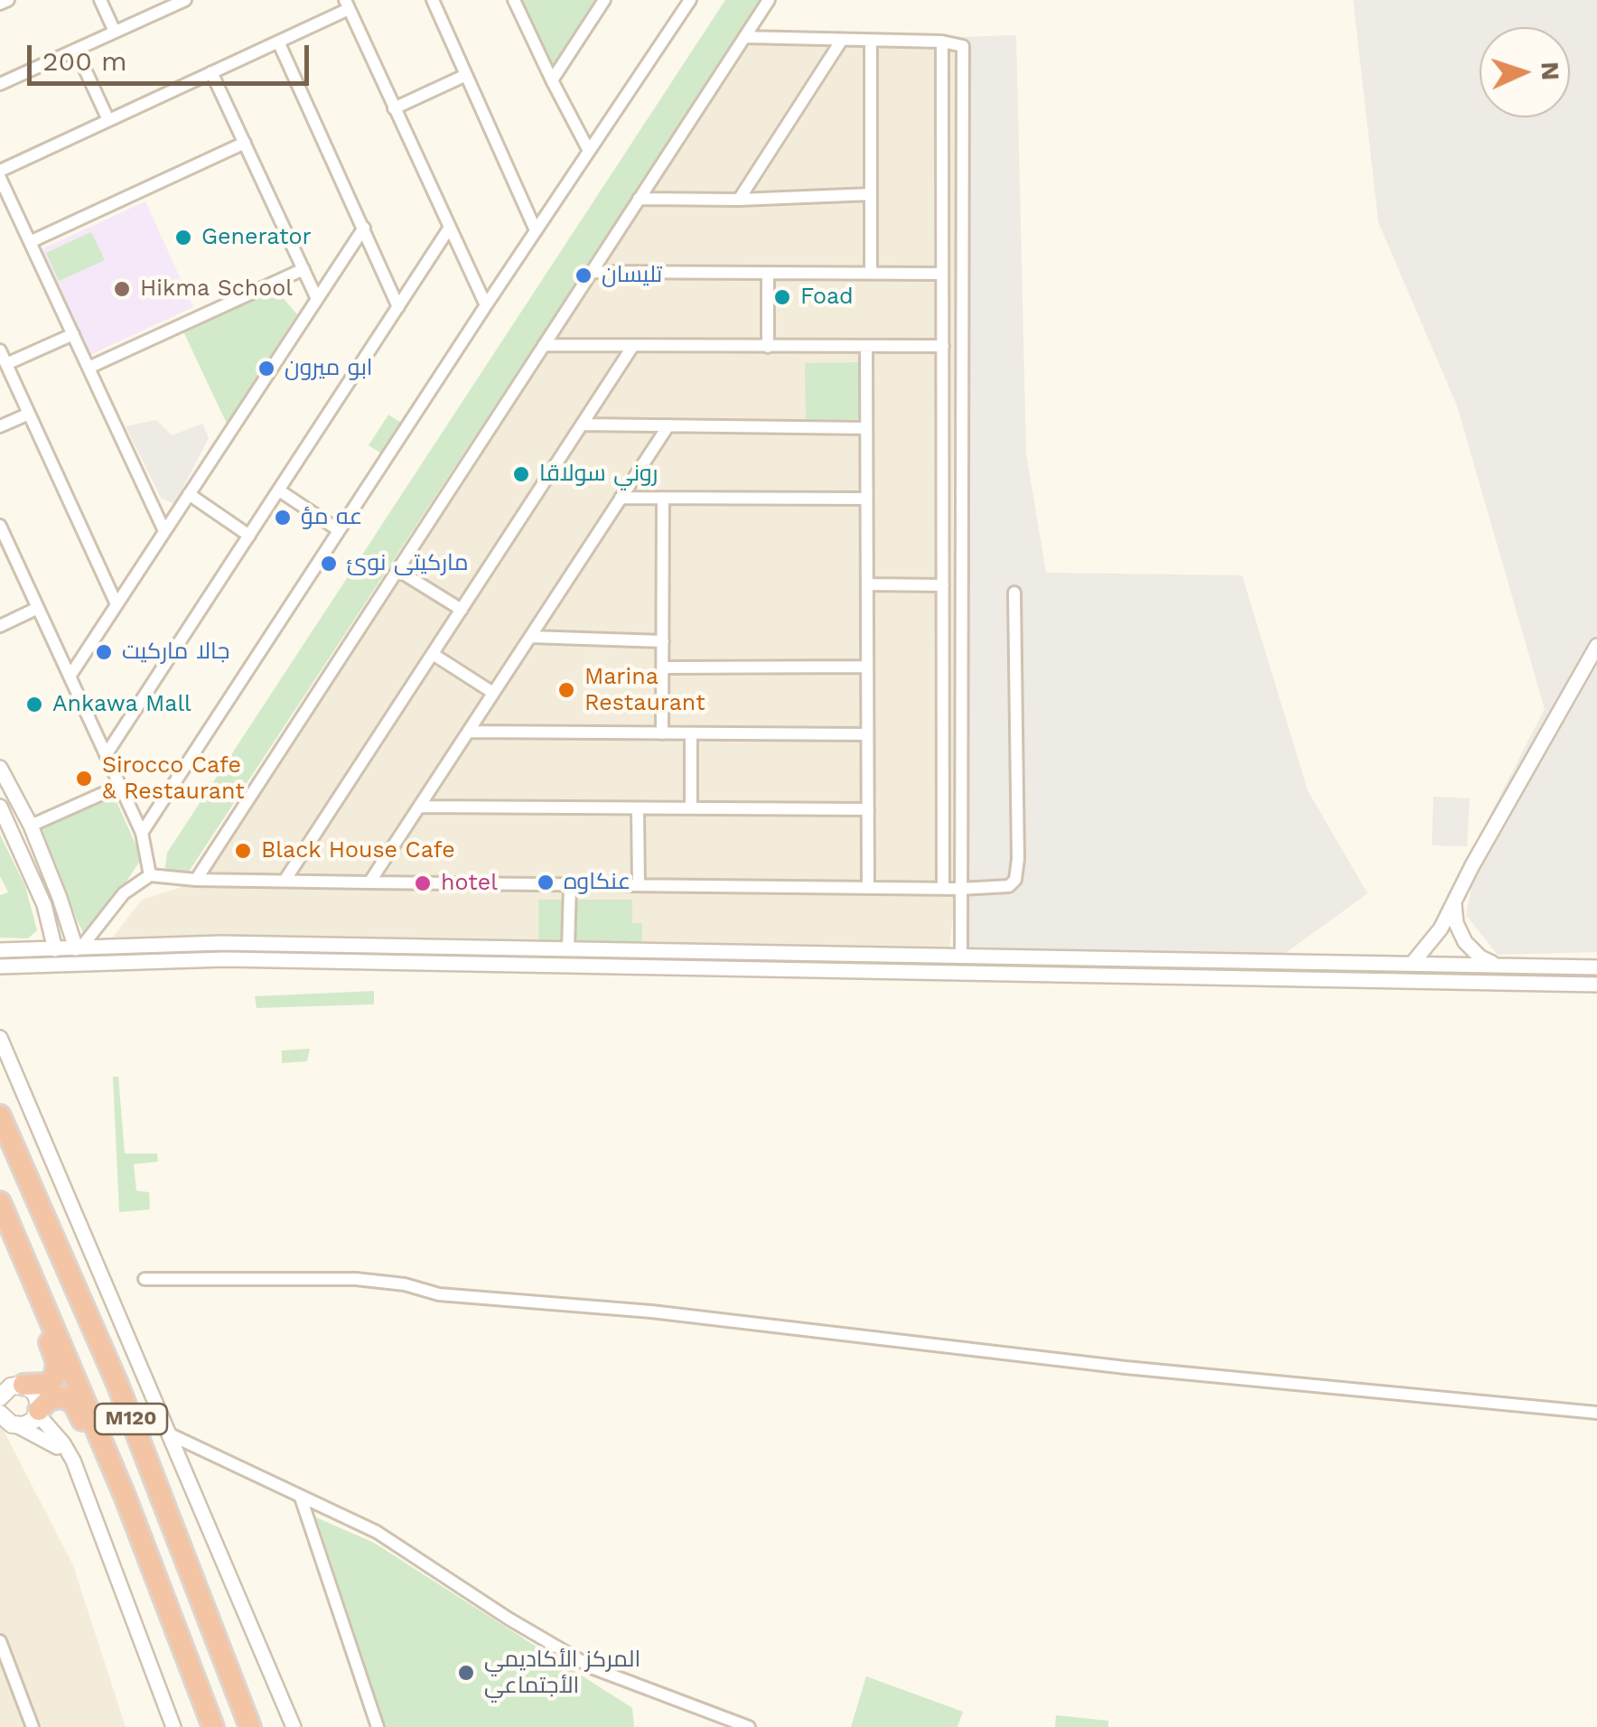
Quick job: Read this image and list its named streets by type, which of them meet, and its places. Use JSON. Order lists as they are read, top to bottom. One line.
{"streets":{"highway":["M120"]},"places":["Generator","تليسان","Hikma School","Foad","ابو ميرون","روني سولاقا","عه مؤ","مارکیتی نوئ","جالا ماركيت","Marina Restaurant","Ankawa Mall","Sirocco Cafe & Restaurant","Black House Cafe","عنكاوه","hotel","المركز الأكاديمي الأجتماعي"],"scale_bar":"200 m","north":"right"}
